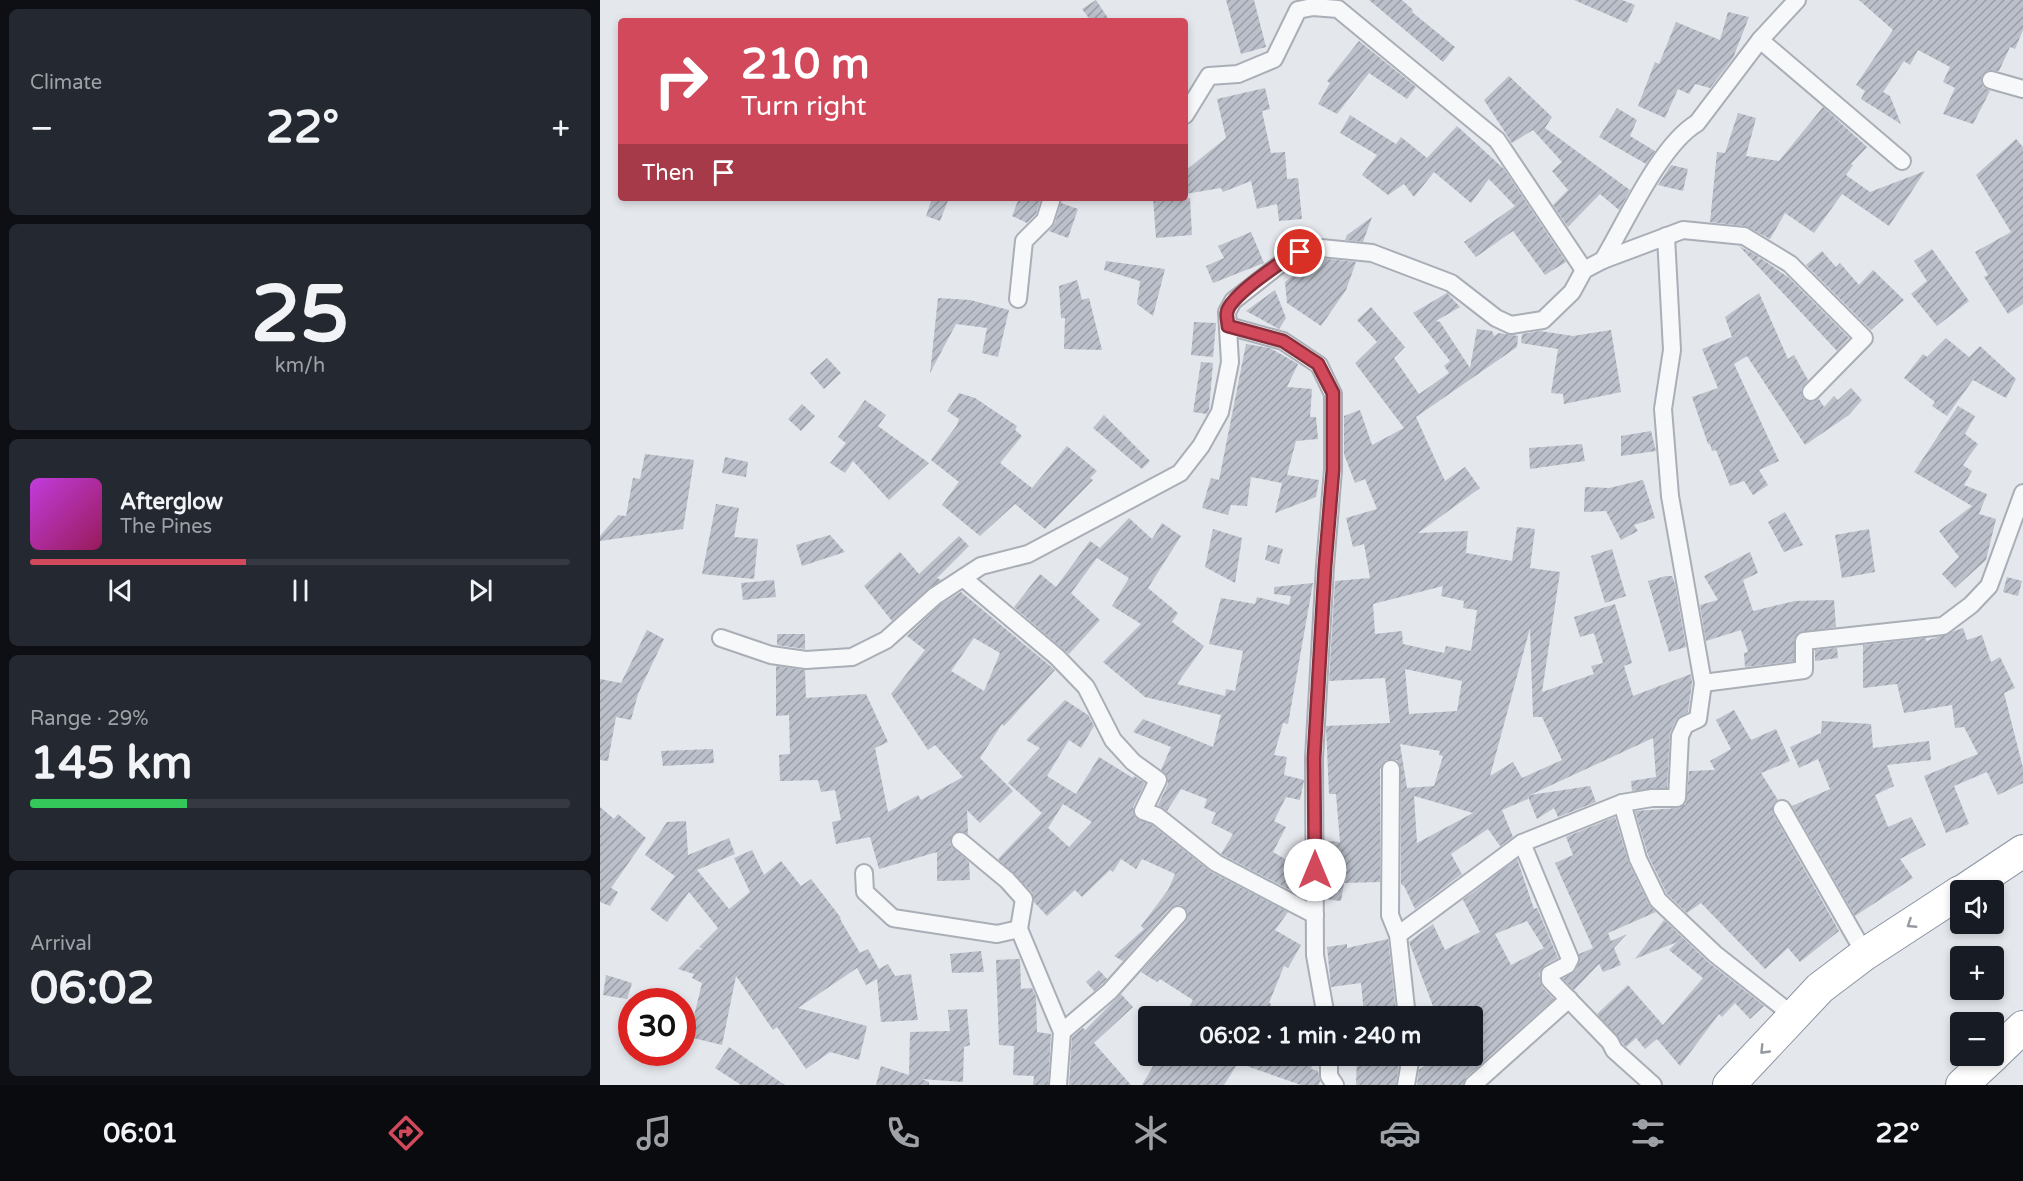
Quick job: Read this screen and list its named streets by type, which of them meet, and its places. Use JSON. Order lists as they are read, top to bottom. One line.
{"page":{"tile":["Climate",["25","km/h"],["Range · 29%","145 km"],["Arrival","06:02"]],"turn":["210 m","Turn right"],"heat":["−","22°","+"],"then":"Then","song":["Afterglow","The Pines"],"map_buttons":["+","−"],"limit":"30","trip":"06:02 · 1 min · 240 m","tabs":["06:01","22°"]}}
